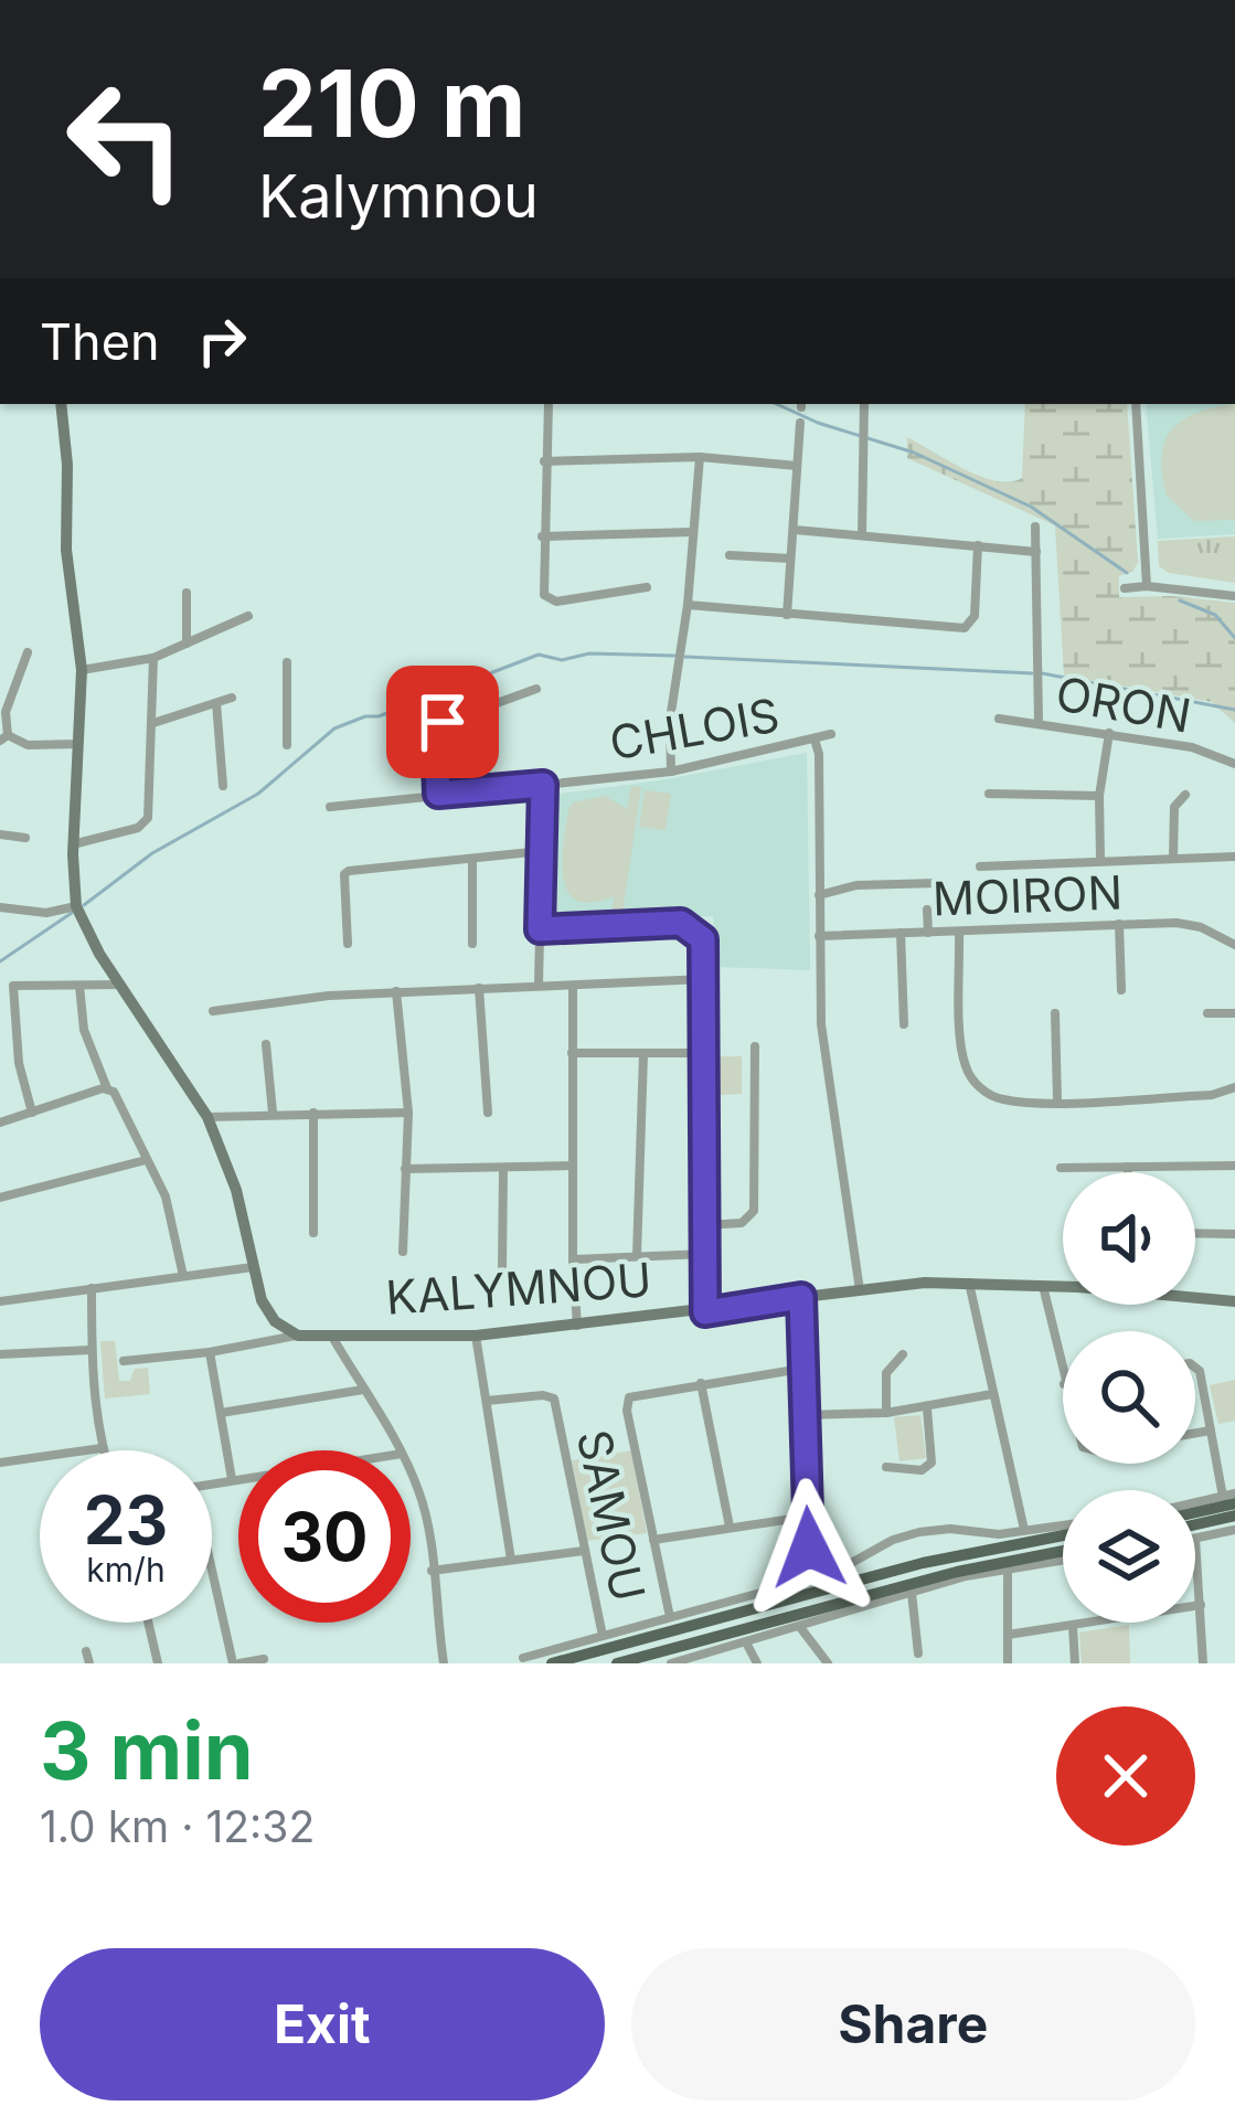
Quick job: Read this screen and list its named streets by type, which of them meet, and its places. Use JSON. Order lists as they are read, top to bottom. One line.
{"streets":{"street":["ORON","CHLOIS","MOIRON","KALYMNOU","SAMOU"]},"page":{"turn":["210 m","Kalymnou"],"then":"Then","speed":"23 km/h","limit":"30","heading":["3 min","1.0 km · 12:32"],"buttons":["Exit","Share"]}}
